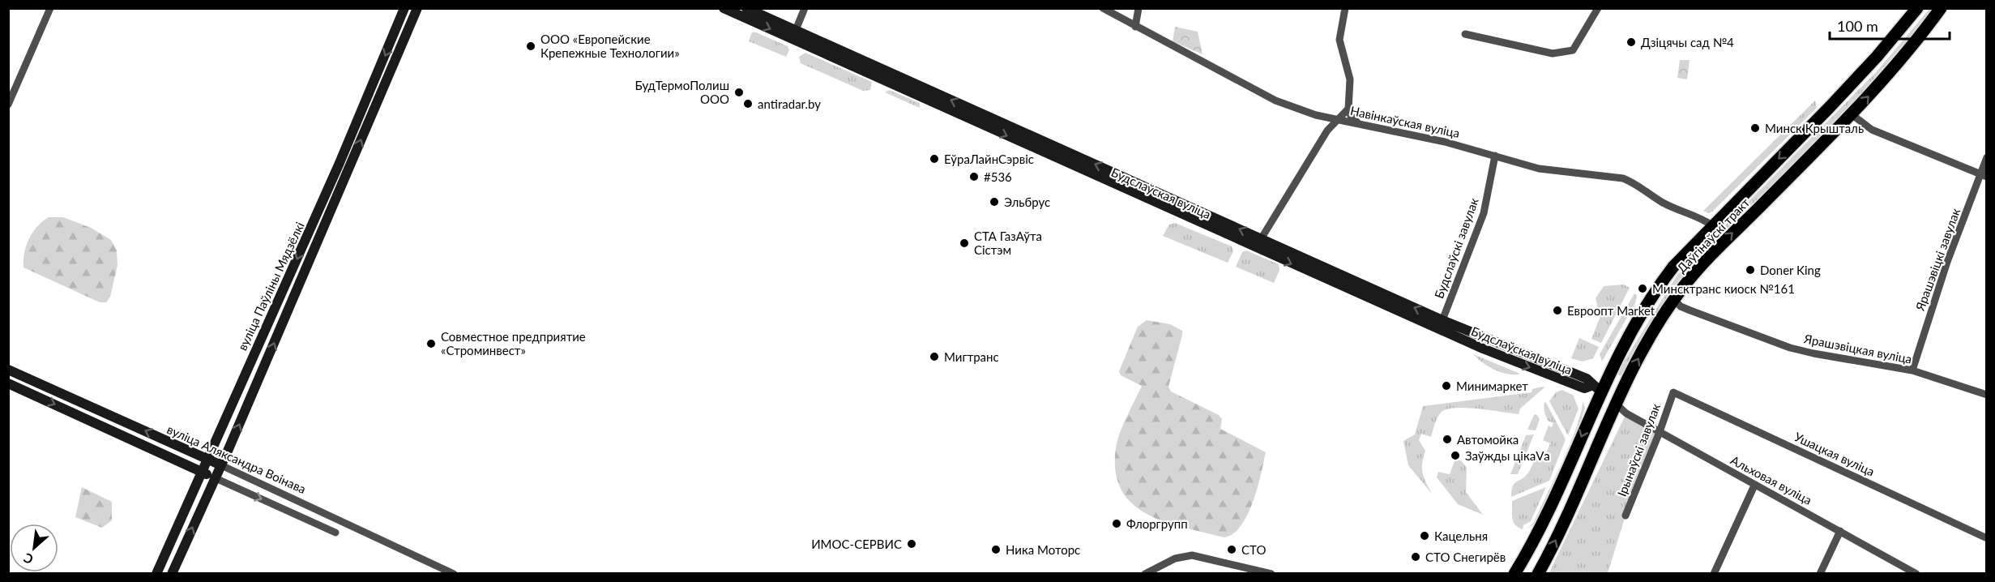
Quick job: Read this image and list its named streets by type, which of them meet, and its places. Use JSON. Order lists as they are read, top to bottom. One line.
{"streets":{"main road":["Будслаўская вуліца","Даўгінаўскі тракт","вуліца Паўліны Мядзёлкі","вуліца Аляксандра Воінава"],"street":["Навінкаўская вуліца","Будслаўскі завулак","Ярашэвіцкі завулак","Ярашэвіцкая вуліца","Ірынаўскі завулак","Ушацкая вуліца","Альховая вуліца"]},"crossings":[["Навінкаўская вуліца","Даўгінаўскі тракт"],["Навінкаўская вуліца","Будслаўскі завулак"],["Будслаўская вуліца","Даўгінаўскі тракт"],["Будслаўская вуліца","Будслаўскі завулак"],["Даўгінаўскі тракт","Ярашэвіцкая вуліца"],["Даўгінаўскі тракт","Альховая вуліца"],["Ярашэвіцкі завулак","Ярашэвіцкая вуліца"],["вуліца Паўліны Мядзёлкі","вуліца Аляксандра Воінава"],["Ірынаўскі завулак","Ушацкая вуліца"],["Ірынаўскі завулак","Альховая вуліца"]],"places":["Дзіцячы сад №4","ООО «Европейские Крепежные Технологии»","БудТермоПолиш ООО","antiradar.by","Минск Крышталь","ЕўраЛайнСэрвіс","#536","Эльбрус","СТА ГазАўта Сістэм","Doner King","Минсктранс киоск №161","Евроопт Market","Совместное предприятие «Строминвест»","Мигтранс","Минимаркет","Автомойка","Заўжды цікаVа","Флоргрупп","Кацельня","ИМОС-СЕРВИС","Ника Моторс","СТО","СТО Cнегирёв"],"scale_bar":"100 m","north":"bottom left"}
